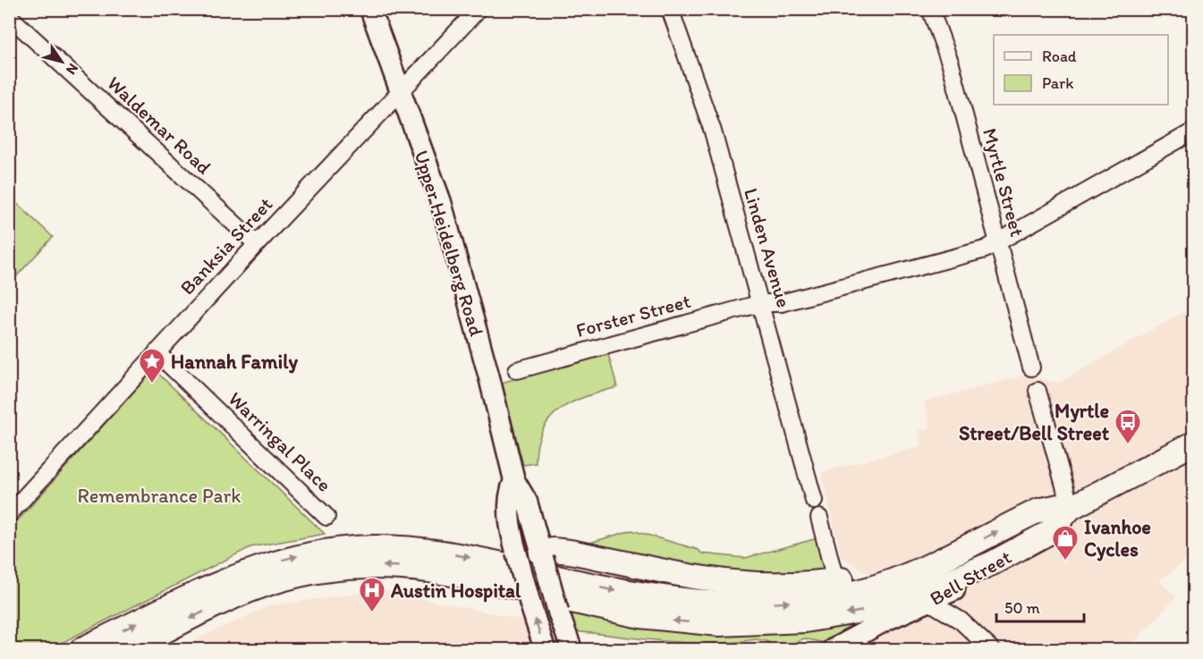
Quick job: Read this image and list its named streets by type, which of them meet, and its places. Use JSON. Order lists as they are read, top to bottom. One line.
{"streets":{"highway":["Bell Street"],"main road":["Upper Heidelberg Road"],"street":["Waldemar Road","Myrtle Street","Banksia Street","Linden Avenue","Forster Street","Warringal Place"]},"crossings":[["Waldemar Road","Banksia Street"],["Myrtle Street","Forster Street"],["Upper Heidelberg Road","Banksia Street"],["Banksia Street","Warringal Place"],["Linden Avenue","Forster Street"]],"parks":["Remembrance Park"],"places":{"place":["Hannah Family"],"bus stop":["Myrtle Street/Bell Street"],"shop":["Ivanhoe Cycles"],"hospital":["Austin Hospital"]},"legend":["Road","Park"],"scale_bar":"50 m","north":"bottom right"}
